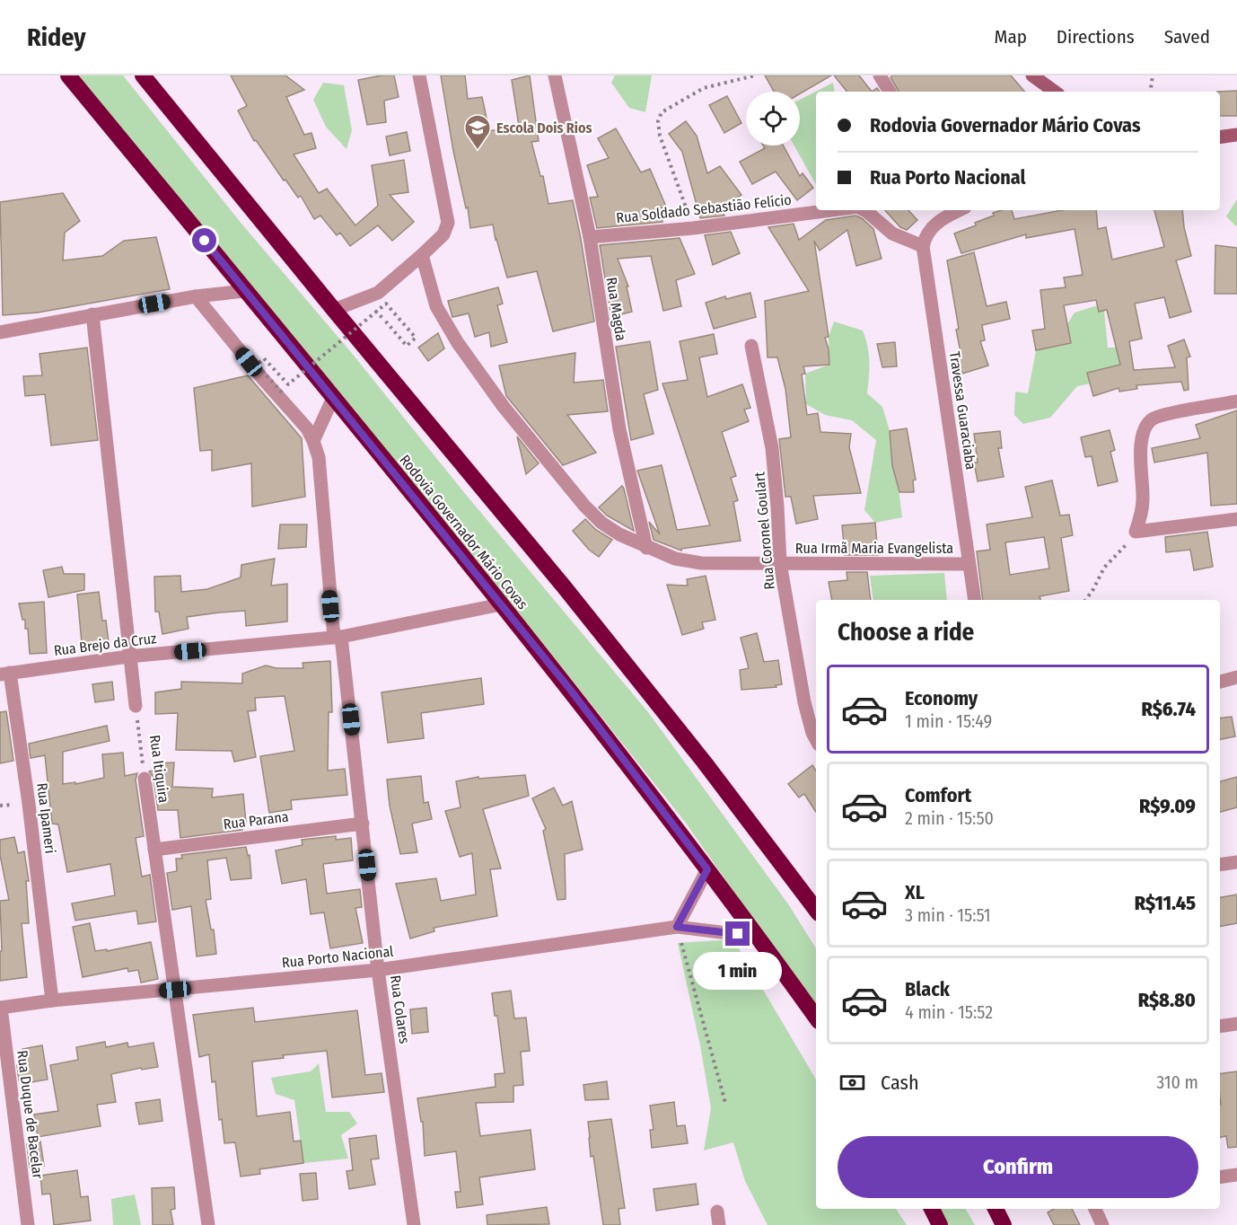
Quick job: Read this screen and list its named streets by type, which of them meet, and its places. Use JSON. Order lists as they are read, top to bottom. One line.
{"streets":{"highway":["Rodovia Governador Mário Covas"],"street":["Rua Soldado Sebastião Felício","Rua Magda","Travessa Guaraciaba","Rua Coronel Goulart","Rua Irmã Maria Evangelista","Rua Brejo da Cruz","Rua Itiquira","Rua Ipameri","Rua Parana","Rua Porto Nacional","Rua Colares","Rua Duque de Bacelar"]},"crossings":[["Rua Soldado Sebastião Felício","Rua Magda"],["Rua Magda","Rua Irmã Maria Evangelista"],["Travessa Guaraciaba","Rua Irmã Maria Evangelista"],["Rua Coronel Goulart","Rua Irmã Maria Evangelista"],["Rodovia Governador Mário Covas","Rua Brejo da Cruz"],["Rodovia Governador Mário Covas","Rua Porto Nacional"],["Rua Brejo da Cruz","Rua Ipameri"],["Rua Brejo da Cruz","Rua Colares"],["Rua Itiquira","Rua Parana"],["Rua Itiquira","Rua Porto Nacional"],["Rua Ipameri","Rua Porto Nacional"],["Rua Parana","Rua Colares"],["Rua Porto Nacional","Rua Colares"],["Rua Porto Nacional","Rua Duque de Bacelar"]],"places":{"school or university":["Escola Dois Rios"]},"page":{"header":"Ridey","nav":["Map","Directions","Saved"],"banner":["Rodovia Governador Mário Covas","Rua Porto Nacional"],"heading":"Choose a ride","list":[{"name":"Economy","note":"1 min · 15:49","value":"R$6.74"},{"name":"Comfort","note":"2 min · 15:50","value":"R$9.09"},{"name":"XL","note":"3 min · 15:51","value":"R$11.45"},{"name":"Black","note":"4 min · 15:52","value":"R$8.80"}],"bubble":"1 min","pay":["Cash","310 m"],"buttons":"Confirm"}}
